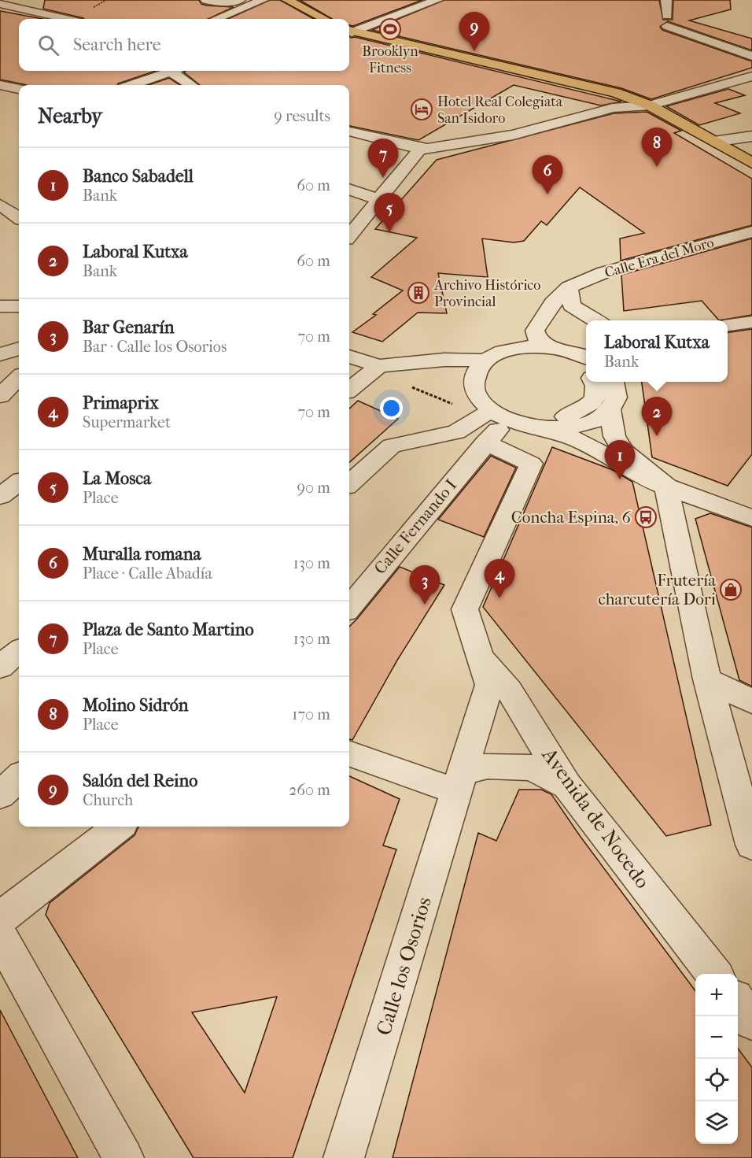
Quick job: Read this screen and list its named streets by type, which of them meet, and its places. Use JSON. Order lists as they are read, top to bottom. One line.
{"streets":{"street":["Calle Era del Moro","Calle Fernando I","Avenida de Nocedo","Calle los Osorios"]},"crossings":[["Calle Fernando I","Calle los Osorios"],["Avenida de Nocedo","Calle los Osorios"]],"places":{"sports":["Brooklyn Fitness"],"hotel":["Hotel Real Colegiata San Isidoro"],"building":["Archivo Histórico Provincial"],"bus stop":["Concha Espina, 6"],"shop":["Frutería charcutería Dori"]},"page":{"pins":["9","8","7","6","5","2","1","4","3"],"search":"Search here","heading":["Nearby","9 results"],"list":[{"mark":"1","name":"Banco Sabadell","note":"Bank","value":"60 m"},{"mark":"2","name":"Laboral Kutxa","note":"Bank","value":"60 m"},{"mark":"3","name":"Bar Genarín","note":"Bar · Calle los Osorios","value":"70 m"},{"mark":"4","name":"Primaprix","note":"Supermarket","value":"70 m"},{"mark":"5","name":"La Mosca","note":"Place","value":"90 m"},{"mark":"6","name":"Muralla romana","note":"Place · Calle Abadía","value":"130 m"},{"mark":"7","name":"Plaza de Santo Martino","note":"Place","value":"130 m"},{"mark":"8","name":"Molino Sidrón","note":"Place","value":"170 m"},{"mark":"9","name":"Salón del Reino","note":"Church","value":"260 m"}],"popup":["Laboral Kutxa","Bank"],"map_buttons":["+","−"]}}
